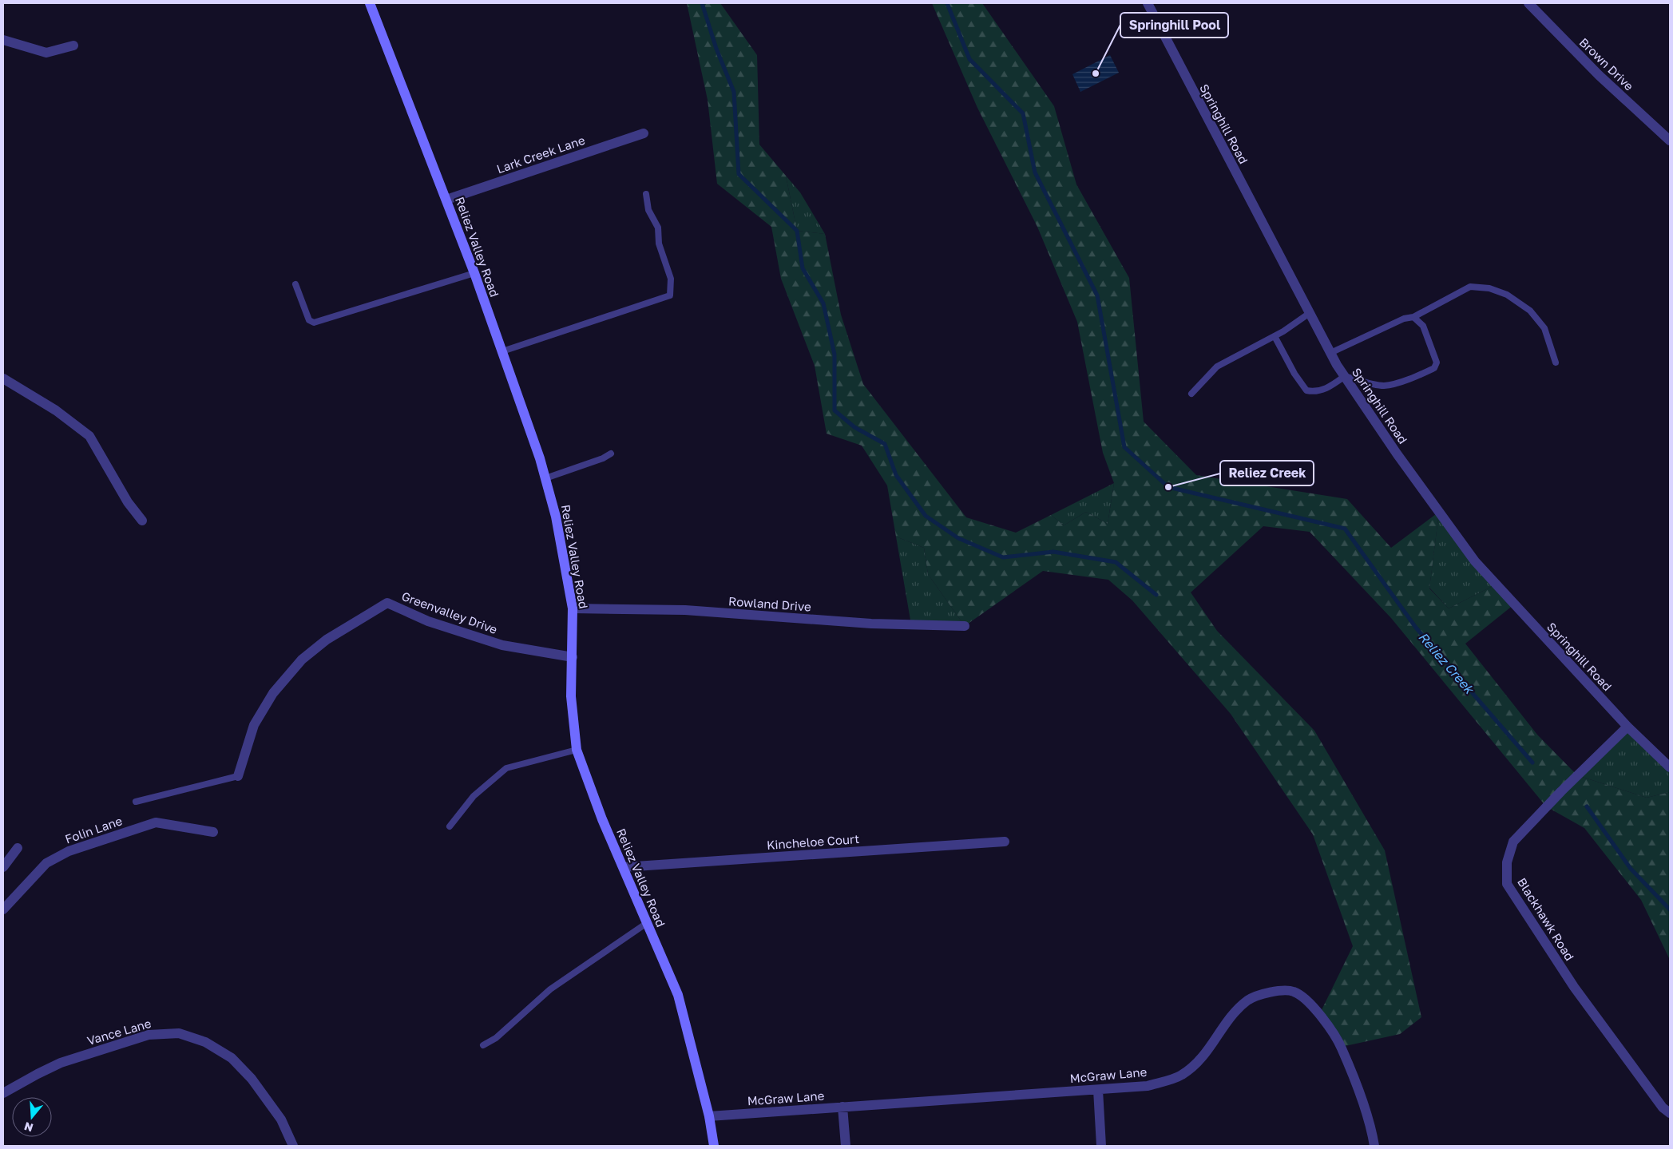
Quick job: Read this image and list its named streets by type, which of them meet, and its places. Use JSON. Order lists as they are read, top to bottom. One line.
{"streets":{"main road":["Reliez Valley Road"],"street":["Brown Drive","Springhill Road","Lark Creek Lane","Rowland Drive","Greenvalley Drive","Folin Lane","Kincheloe Court","Blackhawk Road","Vance Lane","McGraw Lane"]},"crossings":[["Springhill Road","Blackhawk Road"],["Lark Creek Lane","Reliez Valley Road"],["Reliez Valley Road","Rowland Drive"],["Reliez Valley Road","Greenvalley Drive"],["Reliez Valley Road","Kincheloe Court"],["Reliez Valley Road","McGraw Lane"]],"water":["Reliez Creek"],"places":["Springhill Pool","Reliez Creek"],"north":"bottom"}
